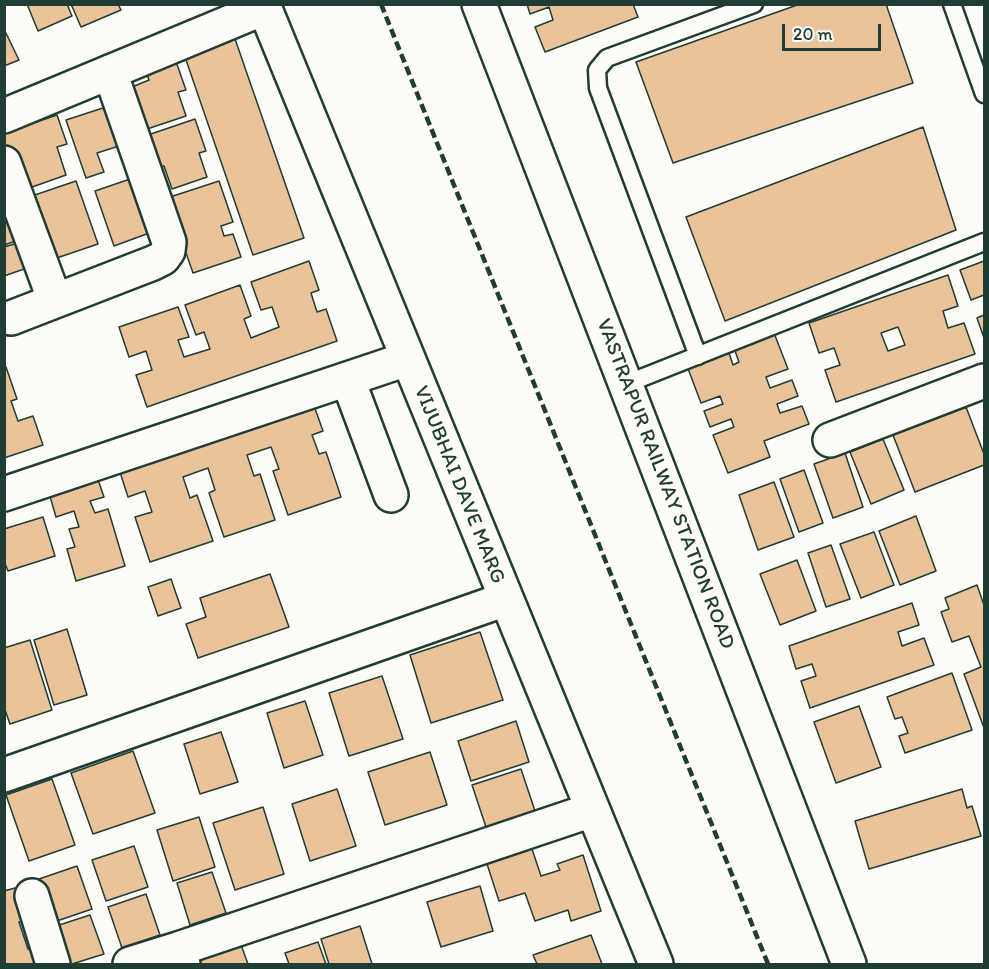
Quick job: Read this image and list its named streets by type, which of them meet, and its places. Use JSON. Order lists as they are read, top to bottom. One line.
{"streets":{"street":["VASTRAPUR RAILWAY STATION ROAD","VIJUBHAI DAVE MARG"]},"scale_bar":"20 m"}
